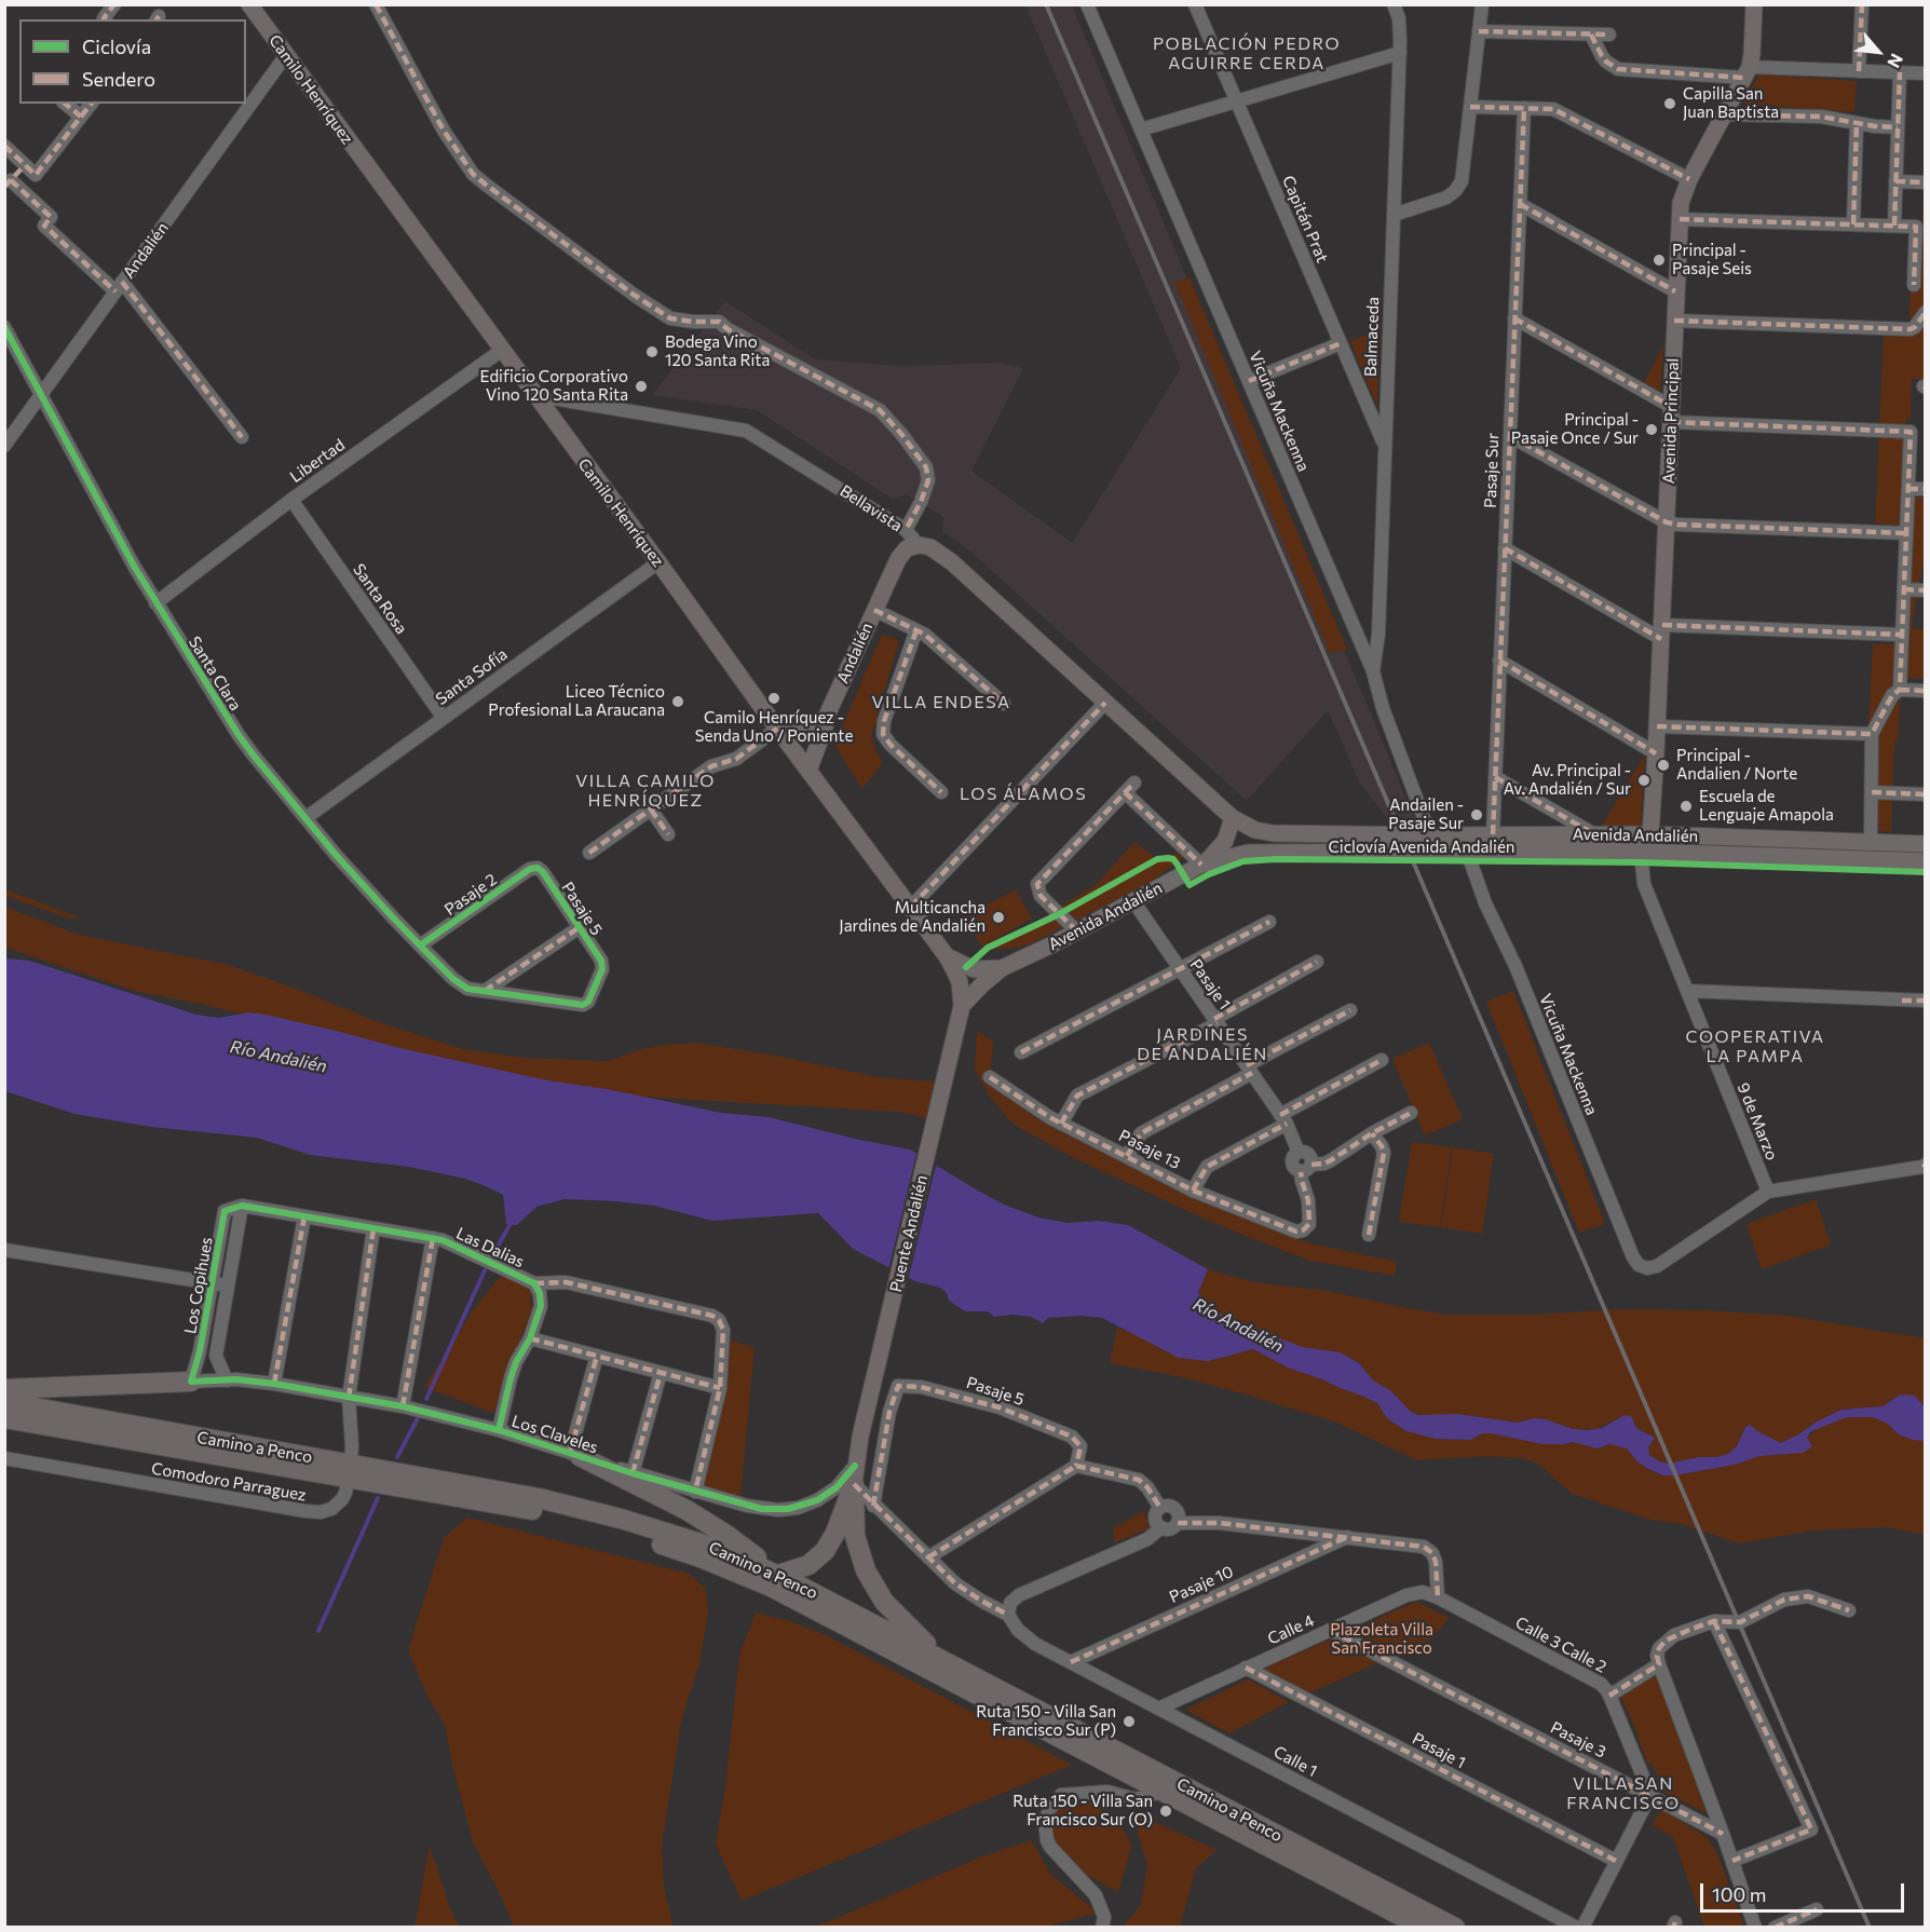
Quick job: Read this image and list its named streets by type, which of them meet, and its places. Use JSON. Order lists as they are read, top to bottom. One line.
{"streets":{"highway":["Camino a Penco"],"main road":["Camilo Henríquez","Andalién","Avenida Principal","Bellavista","Avenida Andalién","Puente Andalién"],"street":["Capitán Prat","Balmaceda","Vicuña Mackenna","Libertad","Pasaje Sur","Santa Rosa","Santa Clara","Santa Sofía","Pasaje 2","Pasaje 5","Pasaje 1","9 de Marzo","Pasaje 13","Las Dalias","Los Copihues","Los Claveles","Comodoro Parraguez","Pasaje 10","Calle 4","Calle 3 Calle 2","Pasaje 3","Calle 1"],"cycle path":["Ciclovía Avenida Andalién"]},"crossings":[["Camilo Henríquez","Andalién"],["Camilo Henríquez","Libertad"],["Camilo Henríquez","Bellavista"],["Camilo Henríquez","Santa Sofía"],["Camilo Henríquez","Avenida Andalién"],["Camilo Henríquez","Puente Andalién"],["Capitán Prat","Balmaceda"],["Andalién","Bellavista"],["Andalién","Santa Clara"],["Balmaceda","Vicuña Mackenna"],["Vicuña Mackenna","Avenida Andalién"],["Vicuña Mackenna","9 de Marzo"],["Avenida Principal","Avenida Andalién"],["Avenida Principal","9 de Marzo"],["Libertad","Santa Rosa"],["Libertad","Santa Clara"],["Pasaje Sur","Avenida Andalién"],["Bellavista","Avenida Andalién"],["Santa Rosa","Santa Sofía"],["Santa Clara","Santa Sofía"],["Santa Clara","Pasaje 2"],["Santa Clara","Pasaje 5"],["Avenida Andalién","Pasaje 1"],["Avenida Andalién","9 de Marzo"],["Pasaje 2","Pasaje 5"],["Pasaje 1","Pasaje 13"],["Pasaje 1","Calle 4"],["Puente Andalién","Los Claveles"],["Las Dalias","Los Copihues"],["Las Dalias","Los Claveles"],["Los Copihues","Los Claveles"],["Camino a Penco","Comodoro Parraguez"],["Pasaje 10","Calle 1"],["Calle 4","Calle 3 Calle 2"],["Calle 4","Pasaje 3"],["Calle 4","Calle 1"],["Calle 3 Calle 2","Pasaje 3"]],"districts":["POBLACIÓN PEDRO AGUIRRE CERDA","VILLA ENDESA","VILLA CAMILO HENRÍQUEZ","LOS ÁLAMOS","JARDINES DE ANDALIÉN","COOPERATIVA LA PAMPA","VILLA SAN FRANCISCO"],"water":["Río Andalién"],"parks":["Plazoleta Villa San Francisco"],"places":["Capilla San Juan Baptista","Principal - Pasaje Seis","Bodega Vino 120 Santa Rita","Edificio Corporativo Vino 120 Santa Rita","Principal - Pasaje Once / Sur","Camilo Henríquez - Senda Uno / Poniente","Liceo Técnico Profesional La Araucana","Principal - Andalien / Norte","Av. Principal - Av. Andalién / Sur","Escuela de Lenguaje Amapola","Andailen - Pasaje Sur","Multicancha Jardines de Andalién","Ruta 150 - Villa San Francisco Sur (P)","Ruta 150 - Villa San Francisco Sur (O)"],"legend":["Ciclovía","Sendero"],"scale_bar":"100 m","north":"bottom right"}
